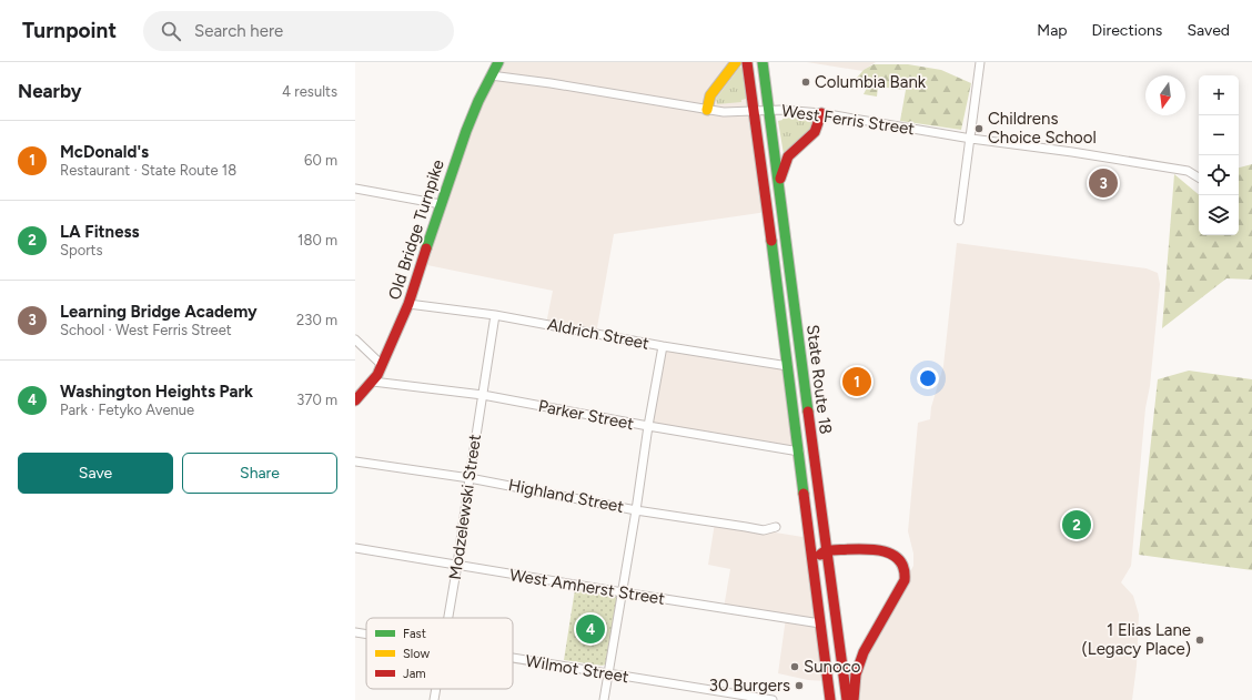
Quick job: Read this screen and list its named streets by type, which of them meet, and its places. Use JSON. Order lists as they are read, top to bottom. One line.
{"streets":{"main road":["Old Bridge Turnpike","State Route 18"],"street":["West Ferris Street","Aldrich Street","Parker Street","Highland Street","Modzelewski Street","West Amherst Street","Wilmot Street"]},"crossings":[["West Ferris Street","Old Bridge Turnpike"],["West Ferris Street","State Route 18"],["Old Bridge Turnpike","Aldrich Street"],["Old Bridge Turnpike","Parker Street"],["Aldrich Street","State Route 18"],["Aldrich Street","Modzelewski Street"],["State Route 18","Parker Street"],["State Route 18","West Amherst Street"],["Parker Street","Modzelewski Street"],["Highland Street","Modzelewski Street"],["Modzelewski Street","West Amherst Street"]],"places":["Columbia Bank","Childrens Choice School","1 Elias Lane (Legacy Place)","Sunoco","30 Burgers"],"legend":["Fast","Slow","Jam"],"north":"bottom","page":{"header":"Turnpoint","search":"Search here","nav":["Map","Directions","Saved"],"heading":["Nearby","4 results"],"map_buttons":["+","−"],"list":[{"mark":"1","name":"McDonald's","note":"Restaurant · State Route 18","value":"60 m"},{"mark":"2","name":"LA Fitness","note":"Sports","value":"180 m"},{"mark":"3","name":"Learning Bridge Academy","note":"School · West Ferris Street","value":"230 m"},{"mark":"4","name":"Washington Heights Park","note":"Park · Fetyko Avenue","value":"370 m"}],"pins":["3","1","2","4"],"buttons":["Save","Share"]}}
